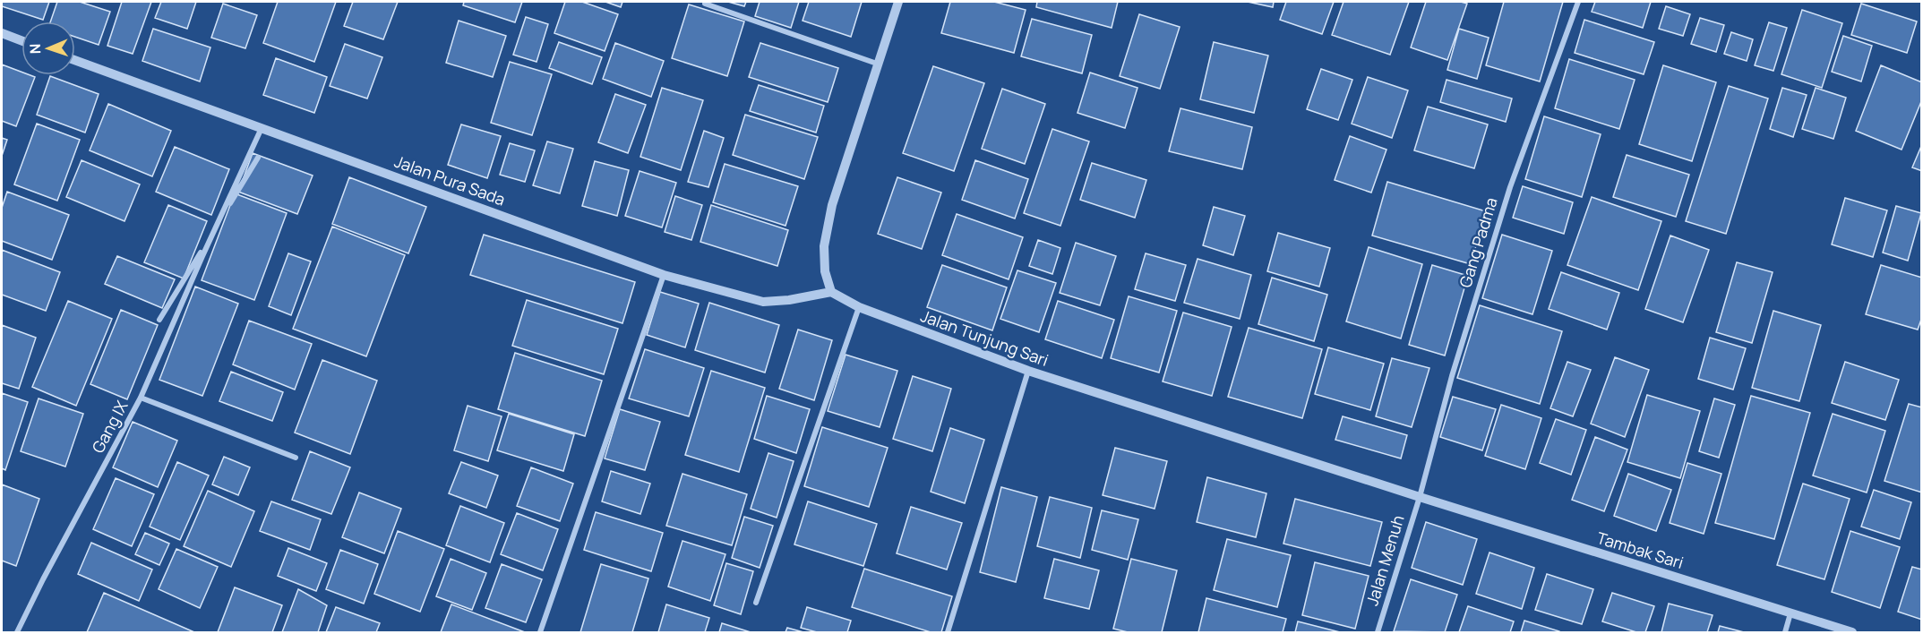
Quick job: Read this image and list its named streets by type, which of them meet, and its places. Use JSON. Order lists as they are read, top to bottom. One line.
{"streets":{"street":["Jalan Pura Sada","Gang Padma","Jalan Tunjung Sari","Gang IX","Tambak Sari","Jalan Menuh"]},"crossings":[["Jalan Pura Sada","Jalan Tunjung Sari"],["Jalan Pura Sada","Gang IX"],["Gang Padma","Jalan Tunjung Sari"],["Gang Padma","Tambak Sari"],["Gang Padma","Jalan Menuh"],["Jalan Tunjung Sari","Tambak Sari"],["Jalan Tunjung Sari","Jalan Menuh"],["Tambak Sari","Jalan Menuh"]],"north":"left"}
